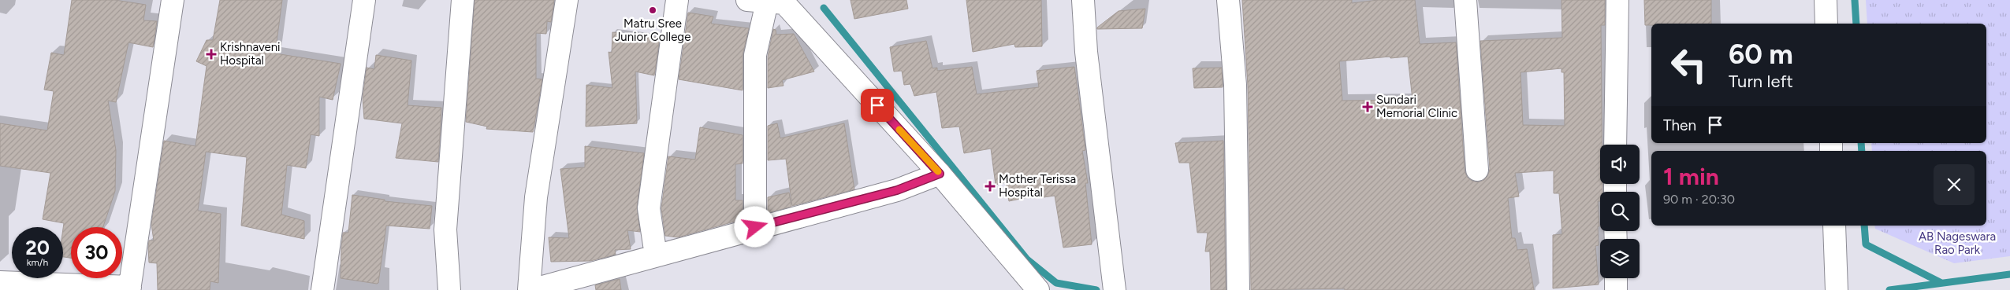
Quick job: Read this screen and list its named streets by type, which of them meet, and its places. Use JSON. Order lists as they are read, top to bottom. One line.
{"parks":["AB Nageswara Rao Park"],"places":{"other":["Matru Sree Junior College"],"health":["Krishnaveni Hospital","Sundari Memorial Clinic","Mother Terissa Hospital"]},"page":{"turn":["60 m","Turn left"],"then":"Then","heading":["1 min","90 m · 20:30"],"speed":"20 km/h","limit":"30"}}
